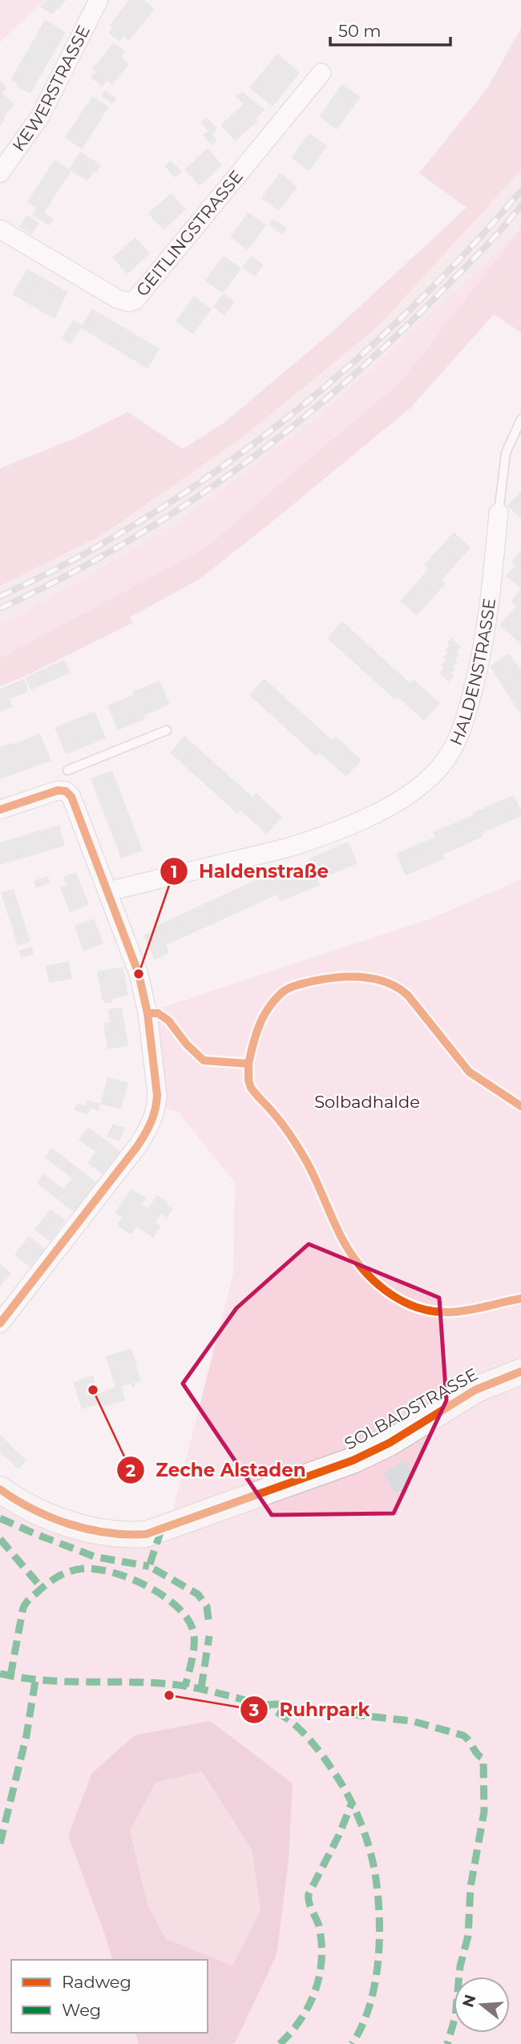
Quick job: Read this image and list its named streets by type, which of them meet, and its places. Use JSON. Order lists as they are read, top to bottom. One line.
{"streets":{"street":["KEWERSTRASSE","GEITLINGSTRASSE","HALDENSTRASSE","SOLBADSTRASSE"]},"parks":["Solbadhalde"],"places":["Haldenstraße","Zeche Alstaden","Ruhrpark"],"legend":["Radweg","Weg"],"scale_bar":"50 m","north":"left"}
